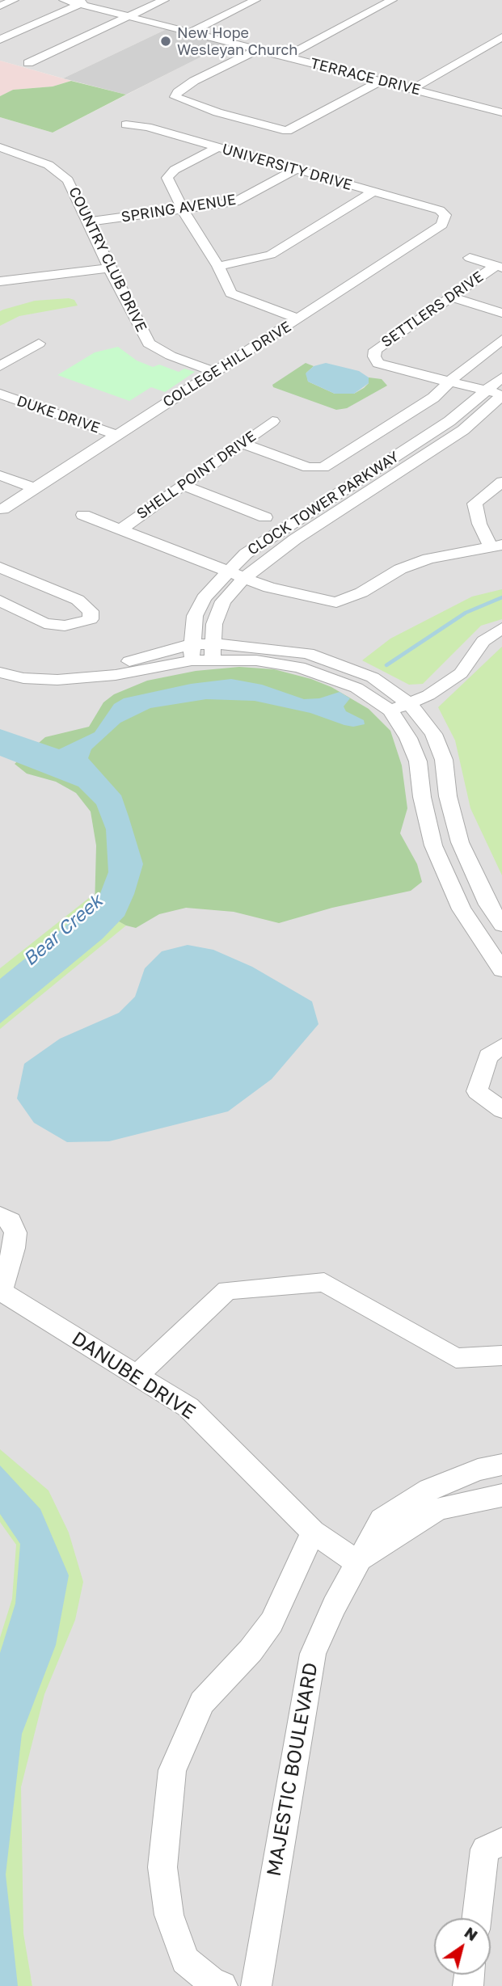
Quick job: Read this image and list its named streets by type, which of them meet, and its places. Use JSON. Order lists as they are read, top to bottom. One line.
{"streets":{"street":["TERRACE DRIVE","UNIVERSITY DRIVE","SPRING AVENUE","COUNTRY CLUB DRIVE","SETTLERS DRIVE","COLLEGE HILL DRIVE","DUKE DRIVE","SHELL POINT DRIVE","CLOCK TOWER PARKWAY","DANUBE DRIVE","MAJESTIC BOULEVARD"]},"crossings":[["UNIVERSITY DRIVE","SPRING AVENUE"],["UNIVERSITY DRIVE","COLLEGE HILL DRIVE"],["SPRING AVENUE","COUNTRY CLUB DRIVE"],["COUNTRY CLUB DRIVE","COLLEGE HILL DRIVE"],["SETTLERS DRIVE","CLOCK TOWER PARKWAY"],["COLLEGE HILL DRIVE","DUKE DRIVE"],["DANUBE DRIVE","MAJESTIC BOULEVARD"]],"water":["Bear Creek"],"places":["New Hope Wesleyan Church"],"north":"top right"}
